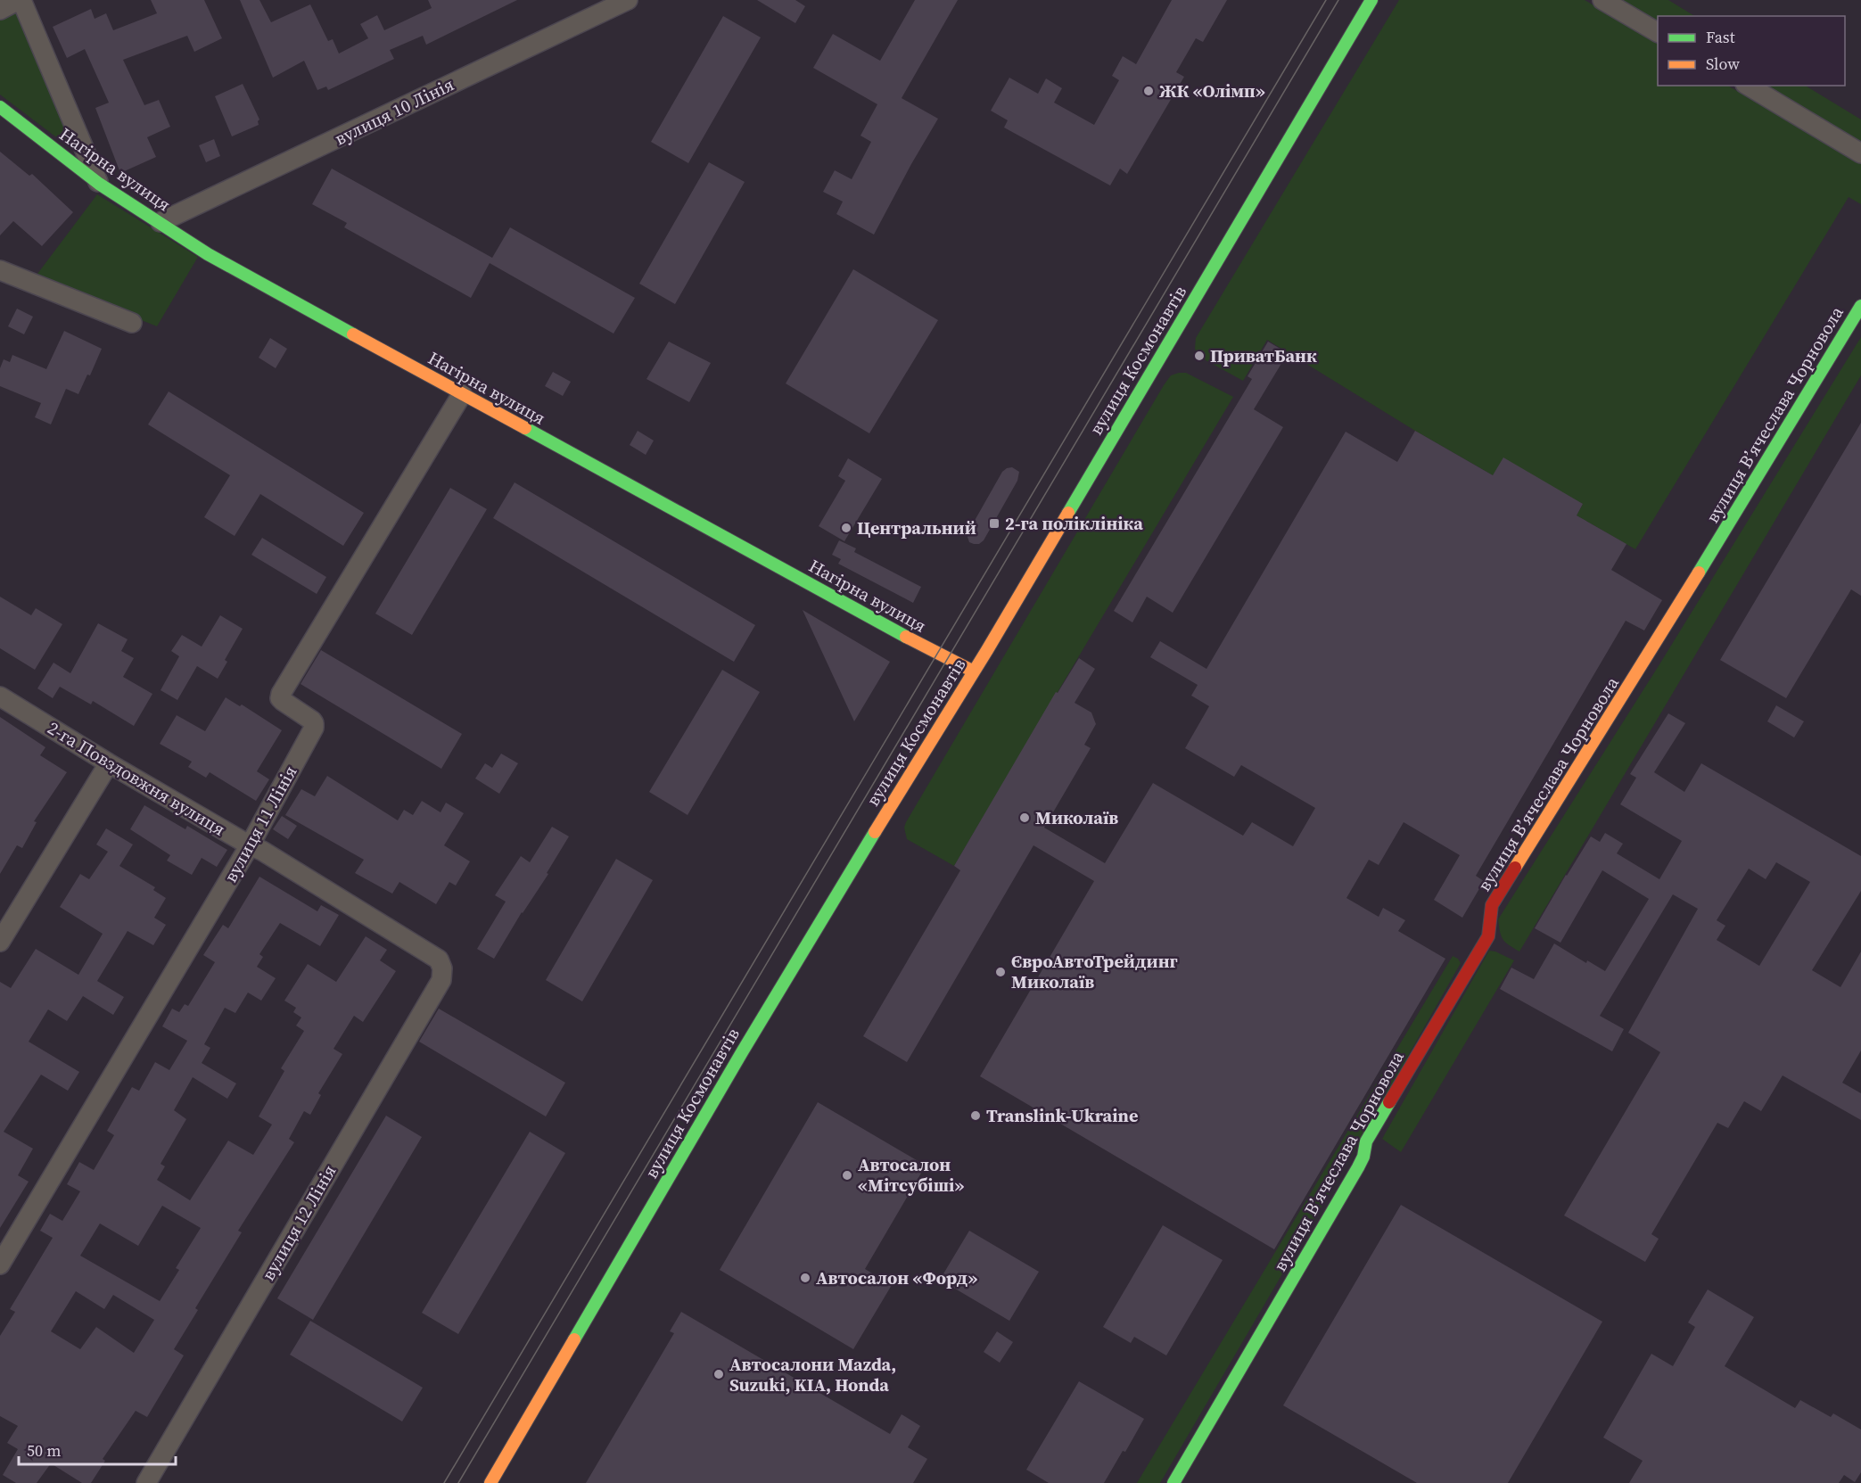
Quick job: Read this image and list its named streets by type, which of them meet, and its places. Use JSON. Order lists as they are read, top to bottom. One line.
{"streets":{"street":["вулиця 10 Лінія","Нагірна вулиця","вулиця Космонавтів","вулиця Вʼячеслава Чорновола","2-га Повздовжня вулиця","вулиця 11 Лінія","вулиця 12 Лінія"]},"crossings":[["вулиця 10 Лінія","Нагірна вулиця"],["Нагірна вулиця","вулиця Космонавтів"],["Нагірна вулиця","вулиця 11 Лінія"],["2-га Повздовжня вулиця","вулиця 11 Лінія"],["2-га Повздовжня вулиця","вулиця 12 Лінія"]],"places":{"other":["ЖК «Олімп»","ПриватБанк","Центральний","Миколаїв","ЄвроАвтоТрейдинг Миколаїв","Translink-Ukraine","Автосалон «Мітсубіші»","Автосалон «Форд»","Автосалони Mazda, Suzuki, KIA, Honda"],"transit":["2-га поліклініка"]},"legend":["Fast","Slow"],"scale_bar":"50 m"}
